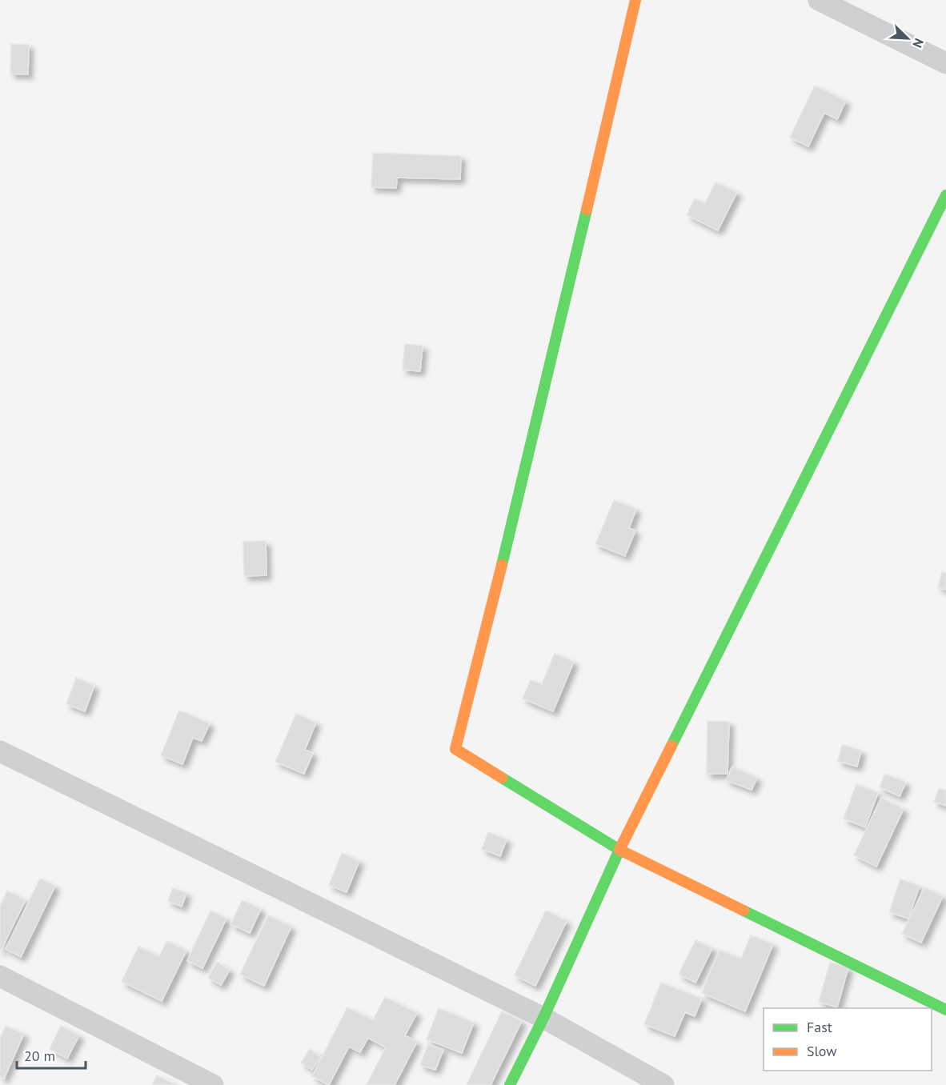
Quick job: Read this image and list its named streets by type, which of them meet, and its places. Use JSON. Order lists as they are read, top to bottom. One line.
{"legend":["Fast","Slow"],"scale_bar":"20 m","north":"bottom right"}
